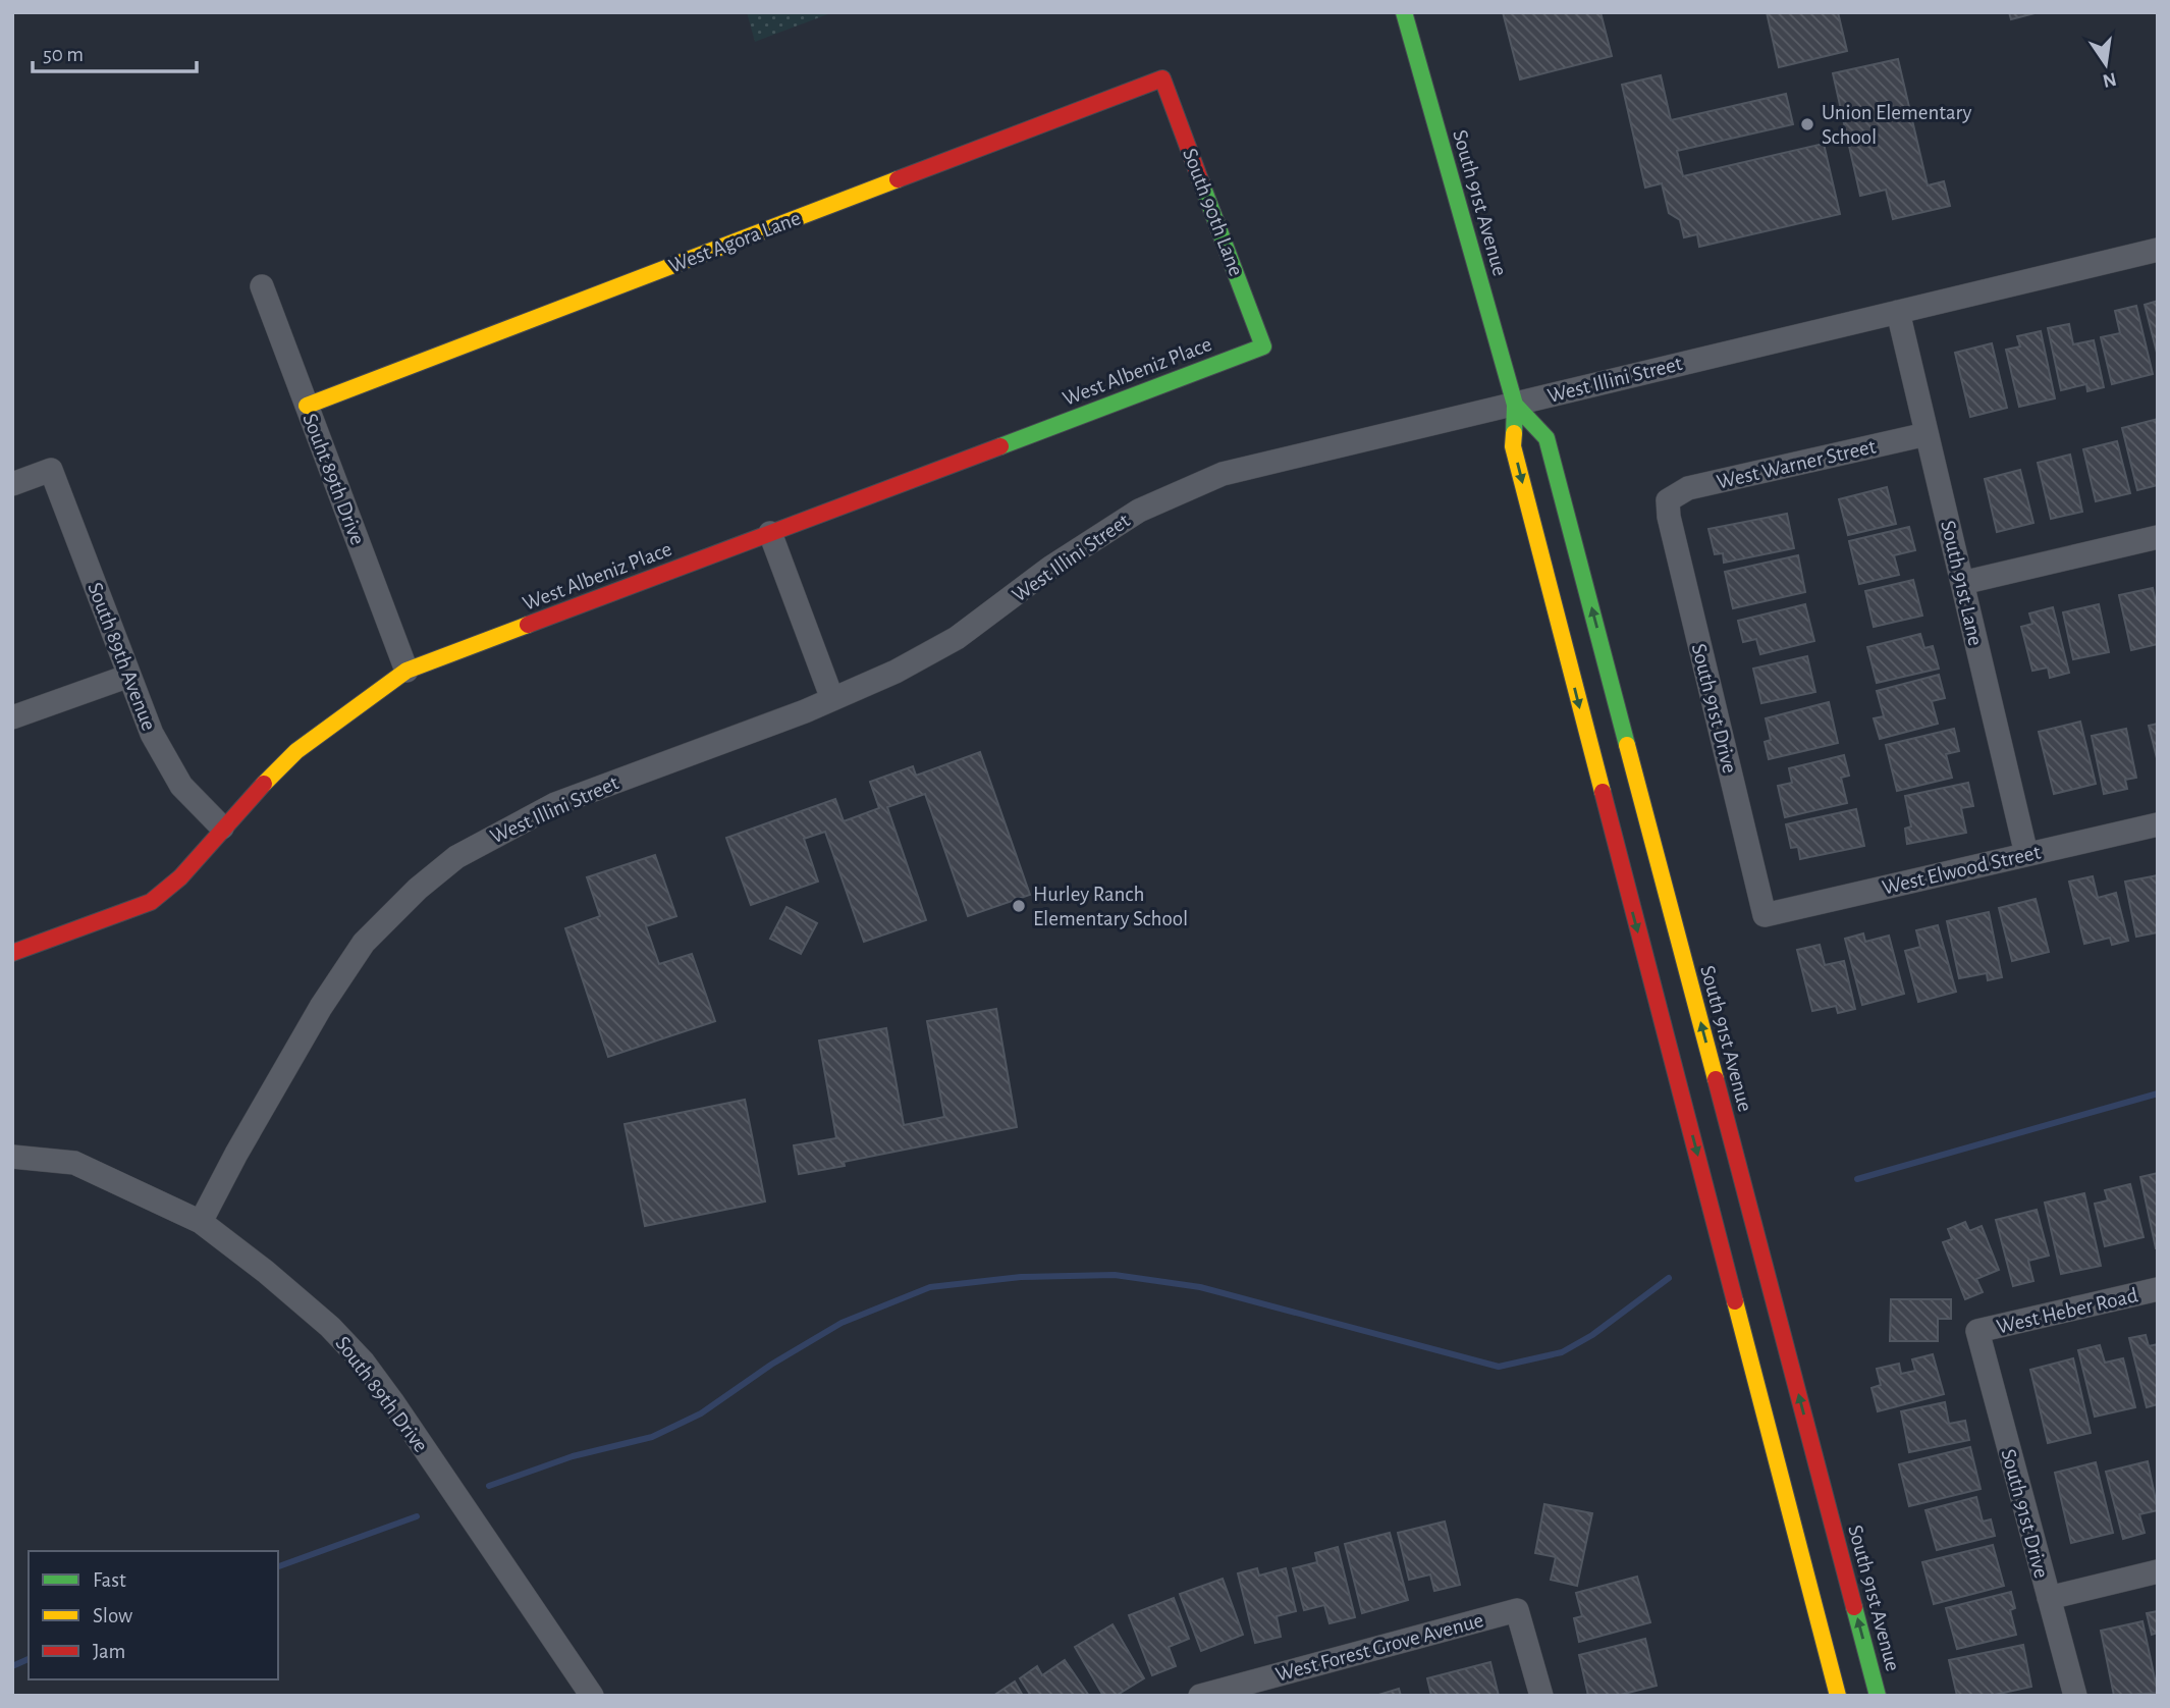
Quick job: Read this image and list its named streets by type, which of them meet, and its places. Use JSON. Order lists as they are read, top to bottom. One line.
{"streets":{"main road":["South 91st Avenue","South 90th Lane","West Agora Lane","West Albeniz Place"],"street":["West Illini Street","West Warner Street","Souht 89th Drive","South 91st Lane","South 89th Avenue","South 91st Drive","West Elwood Street","West Heber Road","South 89th Drive","West Forest Grove Avenue"]},"crossings":[["South 91st Avenue","West Illini Street"],["South 90th Lane","West Agora Lane"],["South 90th Lane","West Albeniz Place"],["West Agora Lane","Souht 89th Drive"],["West Albeniz Place","Souht 89th Drive"],["West Albeniz Place","South 89th Avenue"],["West Illini Street","South 91st Lane"],["West Illini Street","South 89th Drive"],["West Warner Street","South 91st Lane"],["West Warner Street","South 91st Drive"],["South 91st Lane","West Elwood Street"],["South 91st Drive","West Elwood Street"],["South 91st Drive","West Heber Road"]],"places":["Union Elementary School","Hurley Ranch Elementary School"],"legend":["Fast","Slow","Jam"],"scale_bar":"50 m","north":"bottom"}
